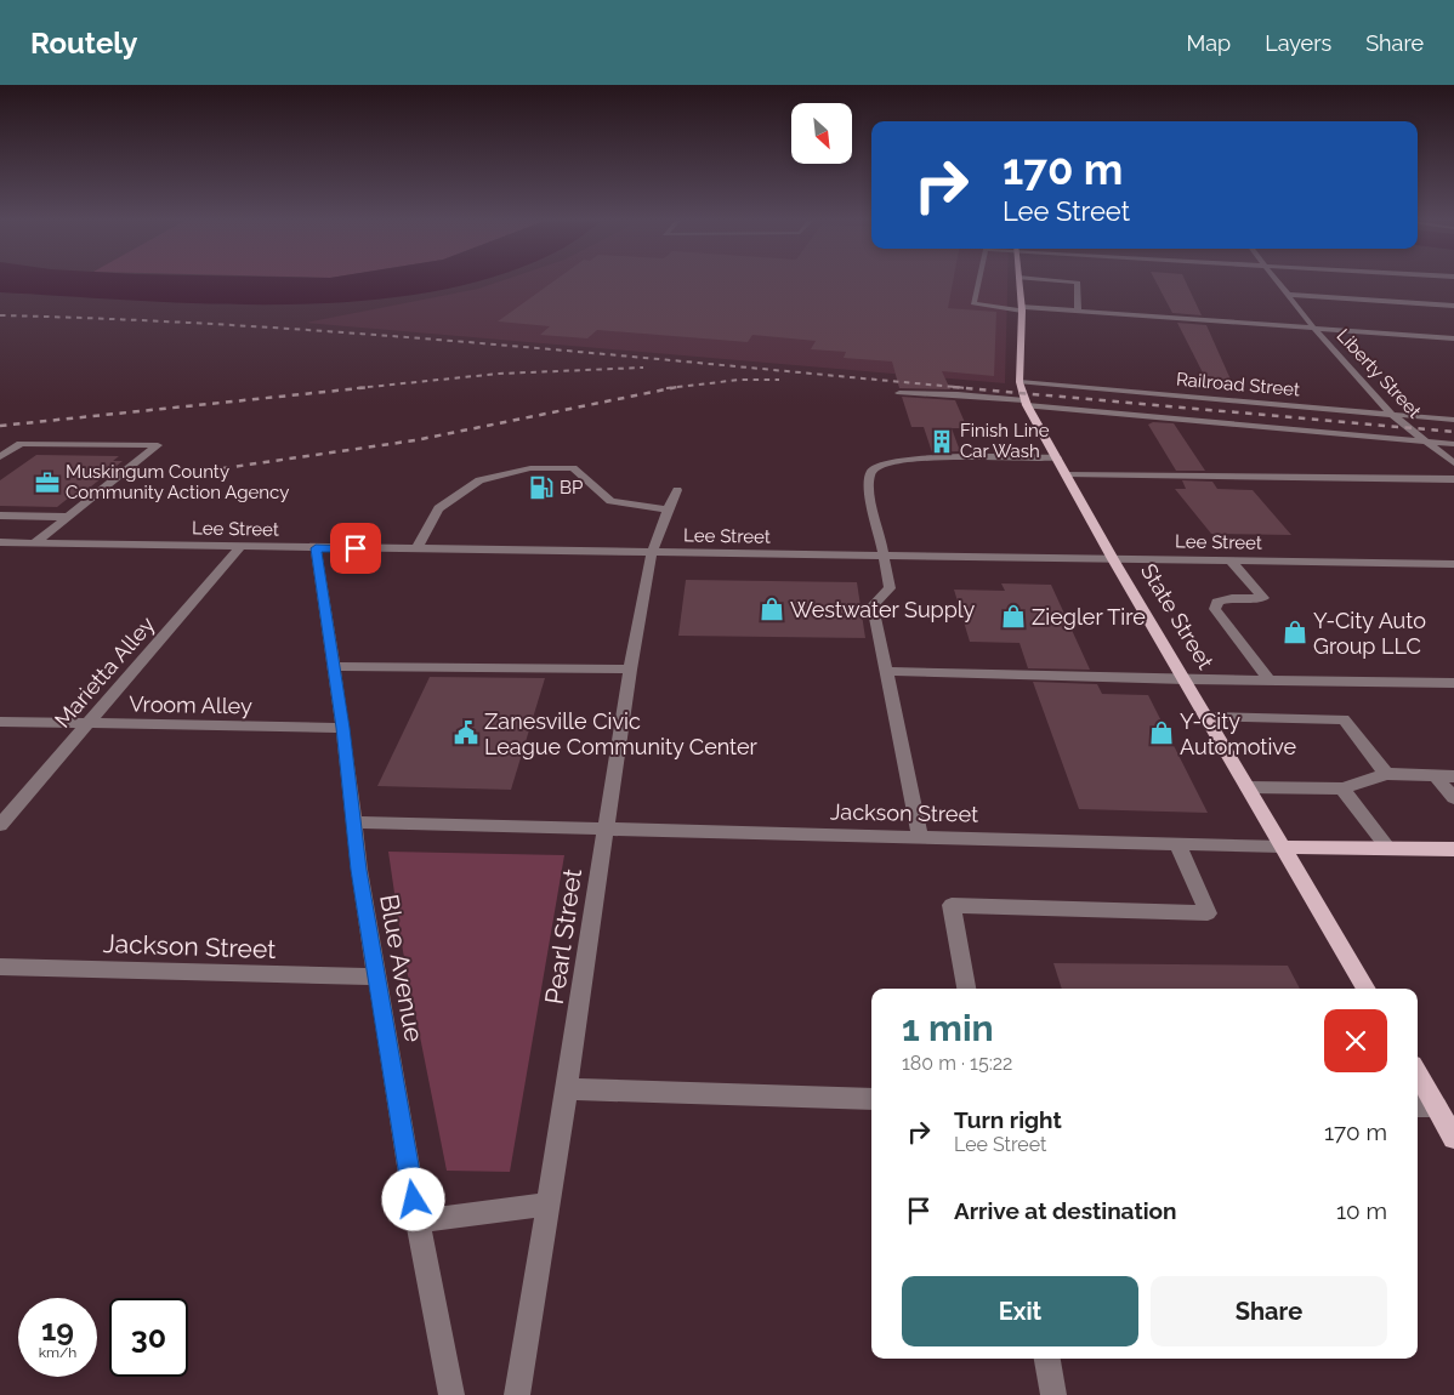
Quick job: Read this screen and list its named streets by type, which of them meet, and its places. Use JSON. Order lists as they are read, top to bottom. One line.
{"streets":{"main road":["State Street","Jackson Street"],"street":["Liberty Street","Railroad Street","Lee Street","Marietta Alley","Vroom Alley","Pearl Street","Blue Avenue"]},"crossings":[["Liberty Street","Railroad Street"],["Railroad Street","State Street"],["Lee Street","State Street"],["Lee Street","Marietta Alley"],["Lee Street","Pearl Street"],["Lee Street","Blue Avenue"],["State Street","Jackson Street"],["Marietta Alley","Vroom Alley"],["Vroom Alley","Blue Avenue"],["Jackson Street","Pearl Street"],["Jackson Street","Blue Avenue"]],"places":{"building":["Finish Line Car Wash"],"office":["Muskingum County Community Action Agency"],"fuel station":["BP"],"shop":["Westwater Supply","Ziegler Tire","Y-City Auto Group LLC","Y-City Automotive"],"public building":["Zanesville Civic League Community Center"]},"north":"bottom right","page":{"header":"Routely","nav":["Map","Layers","Share"],"turn":["170 m","Lee Street"],"heading":["1 min","180 m · 15:22"],"list":[{"name":"Turn right","note":"Lee Street","value":"170 m"},{"name":"Arrive at destination","value":"10 m"}],"buttons":["Exit","Share"],"speed":"19 km/h","limit":"30"}}
